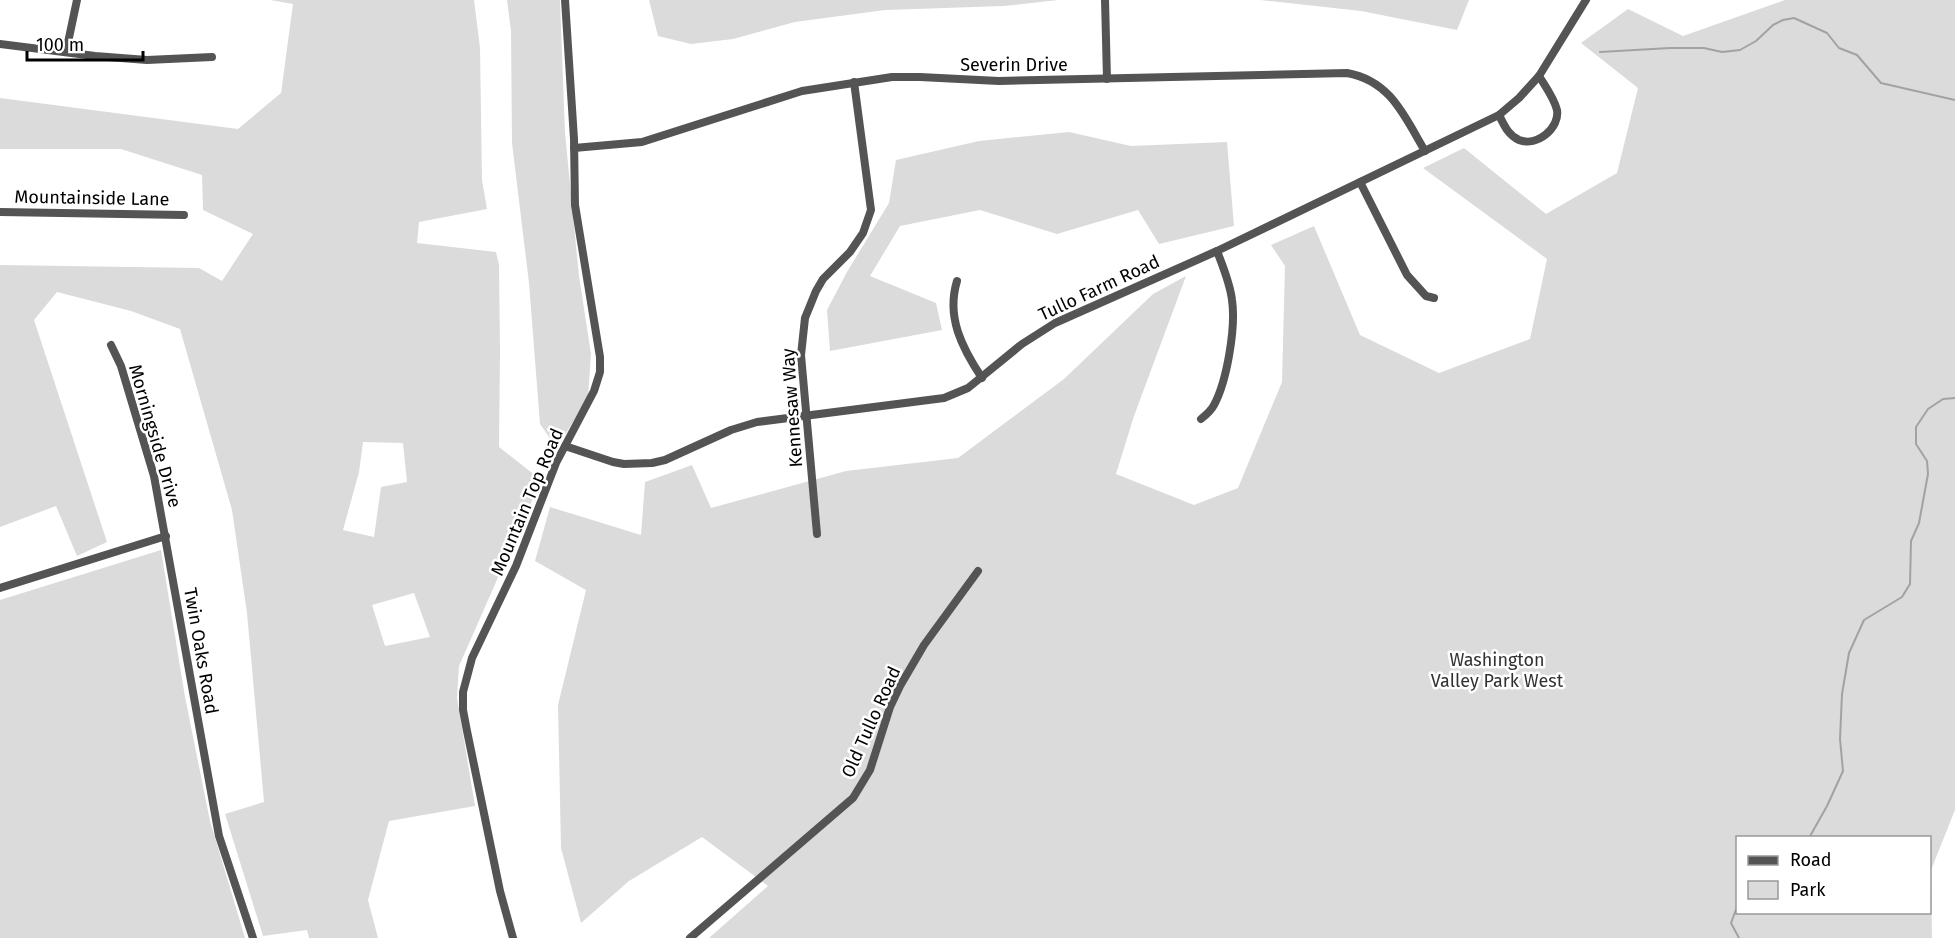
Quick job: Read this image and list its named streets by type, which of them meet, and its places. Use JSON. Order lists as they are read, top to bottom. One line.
{"streets":{"street":["Severin Drive","Mountainside Lane","Tullo Farm Road","Kennesaw Way","Morningside Drive","Mountain Top Road","Twin Oaks Road","Old Tullo Road"]},"crossings":[["Severin Drive","Tullo Farm Road"],["Severin Drive","Kennesaw Way"],["Severin Drive","Mountain Top Road"],["Tullo Farm Road","Kennesaw Way"],["Tullo Farm Road","Mountain Top Road"],["Morningside Drive","Twin Oaks Road"]],"parks":["Washington Valley Park West"],"legend":["Road","Park"],"scale_bar":"100 m"}
